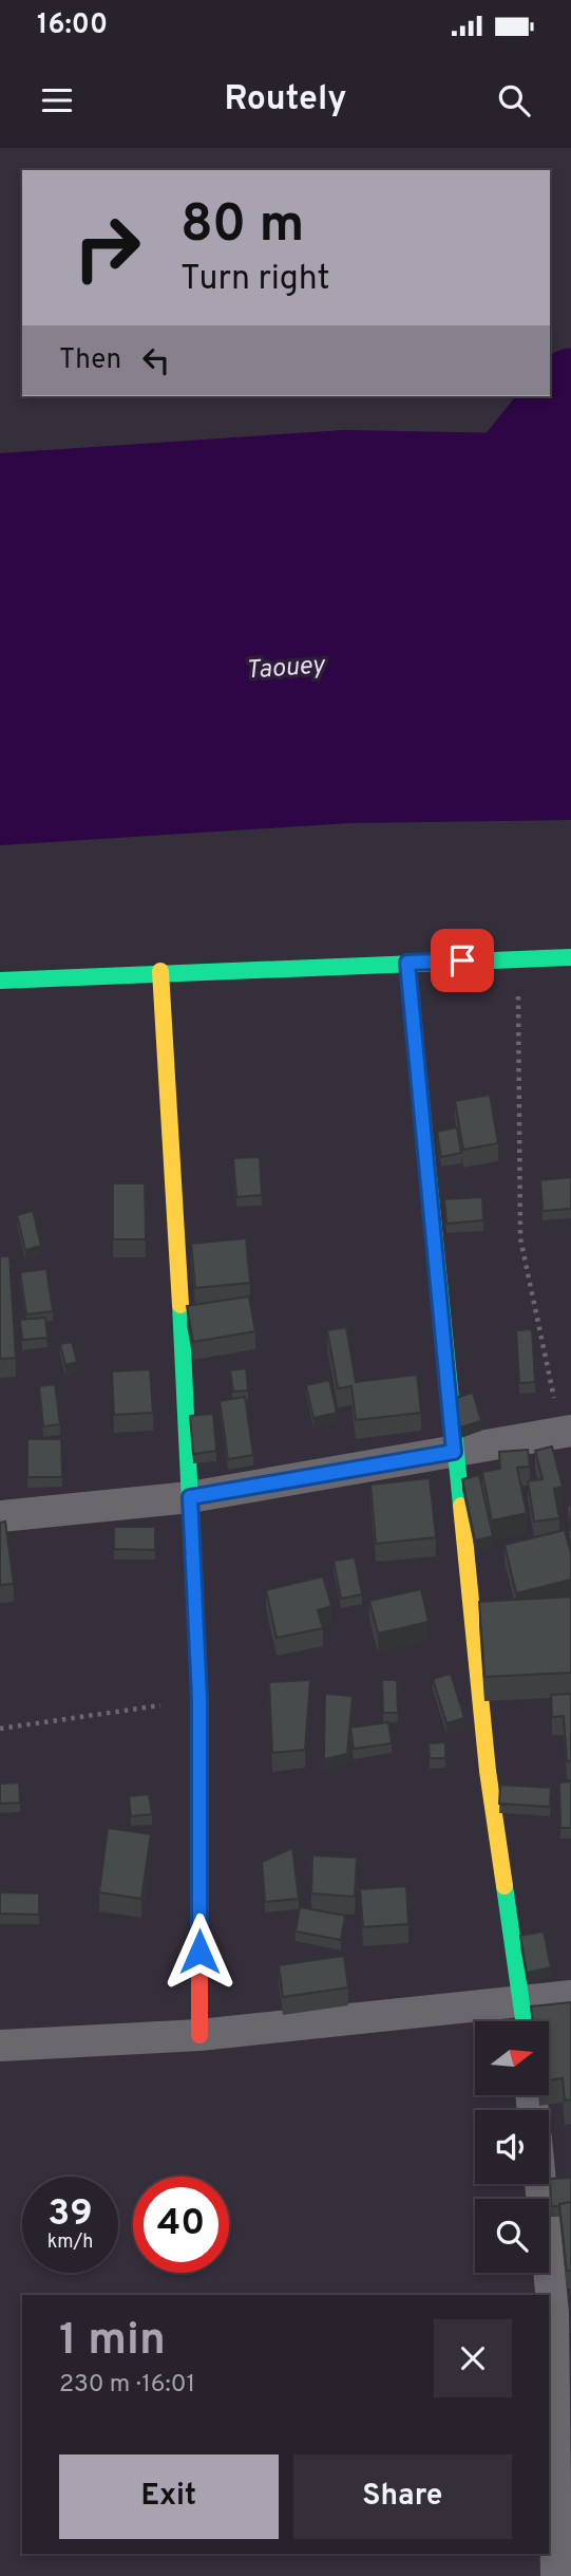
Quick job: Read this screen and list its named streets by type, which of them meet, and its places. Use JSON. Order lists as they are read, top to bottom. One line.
{"water":["Taouey"],"north":"right","page":{"status":"16:00","header":"Routely","turn":["80 m","Turn right"],"then":"Then","speed":"39 km/h","limit":"40","heading":["1 min","230 m · 16:01"],"buttons":["Exit","Share"]}}
